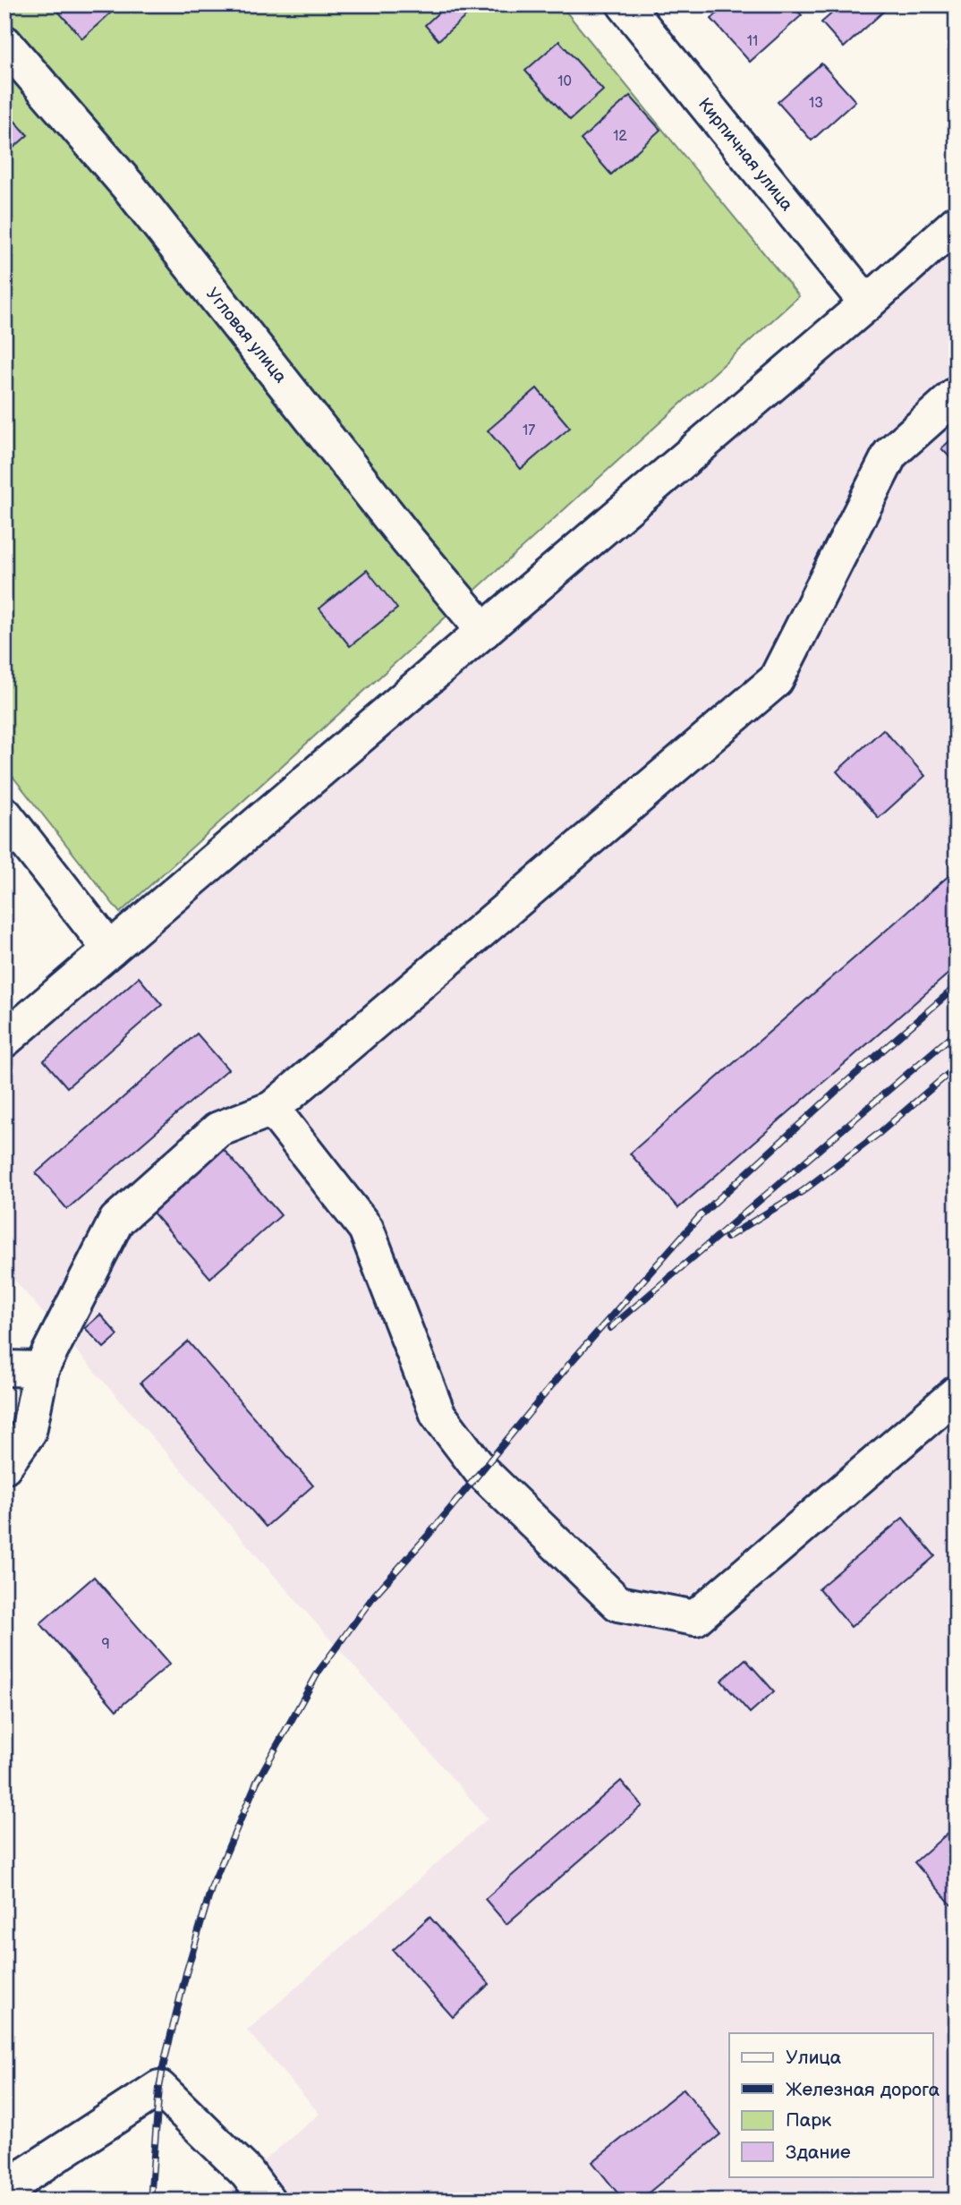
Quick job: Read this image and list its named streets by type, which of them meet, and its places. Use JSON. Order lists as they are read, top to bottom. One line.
{"streets":{"street":["Кирпичная улица","Угловая улица"]},"house_numbers":["11","10","13","12","17","9"],"legend":["Улица","Железная дорога","Парк","Здание"]}
